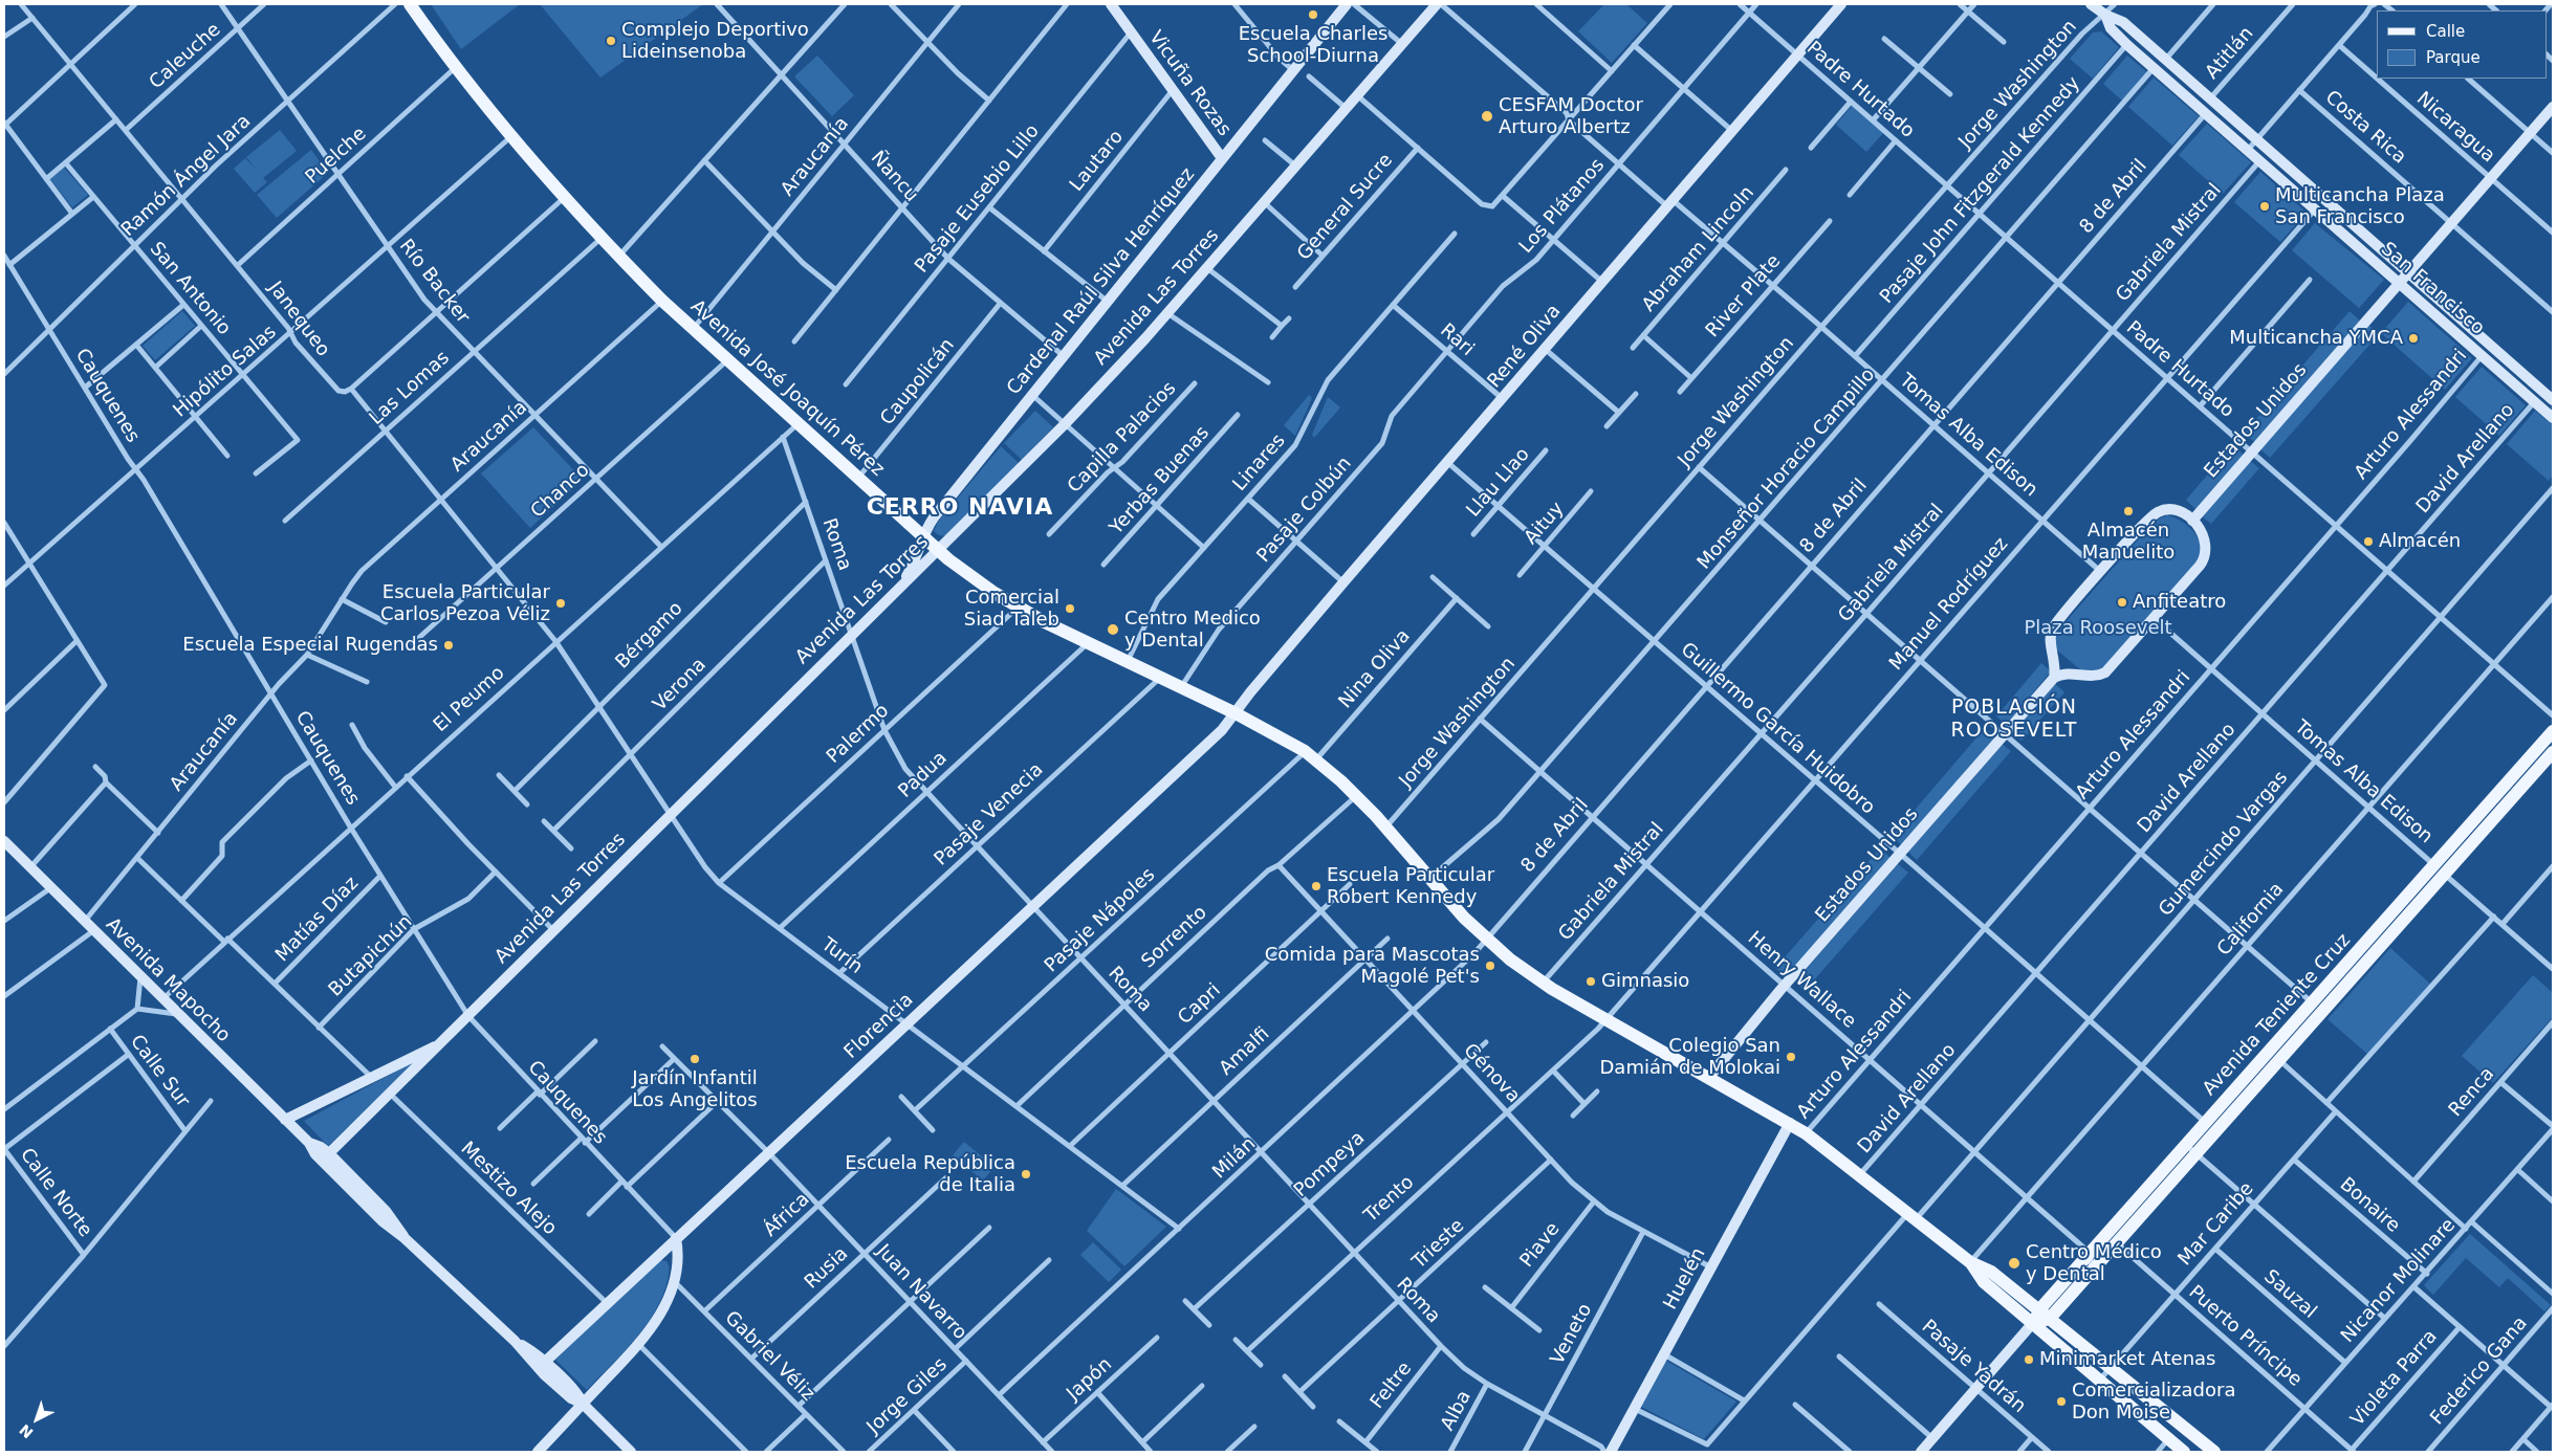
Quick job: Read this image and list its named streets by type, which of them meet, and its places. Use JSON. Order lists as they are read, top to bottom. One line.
{"streets":{"main road":["Vicuña Rozas","Cardenal Raúl Silva Henríquez","San Francisco","Avenida Las Torres","René Oliva","Avenida José Joaquín Pérez","Estados Unidos","Avenida Mapocho","Avenida Teniente Cruz","Florencia","Huelén"],"street":["Atitlán","Caleuche","Jorge Washington","Padre Hurtado","Costa Rica","Nicaragua","Puelche","Araucanía","Lautaro","Ramón Ángel Jara","Ñancu","Pasaje John Fitzgerald Kennedy","8 de Abril","Pasaje Eusebio Lillo","Los Plátanos","General Sucre","Gabriela Mistral","Abraham Lincoln","Río Backer","San Antonio","River Plate","Janequeo","Rari","Hipólito Salas","Caupolicán","Las Lomas","Cauquenes","Arturo Alessandri","Tomas Alba Edison","Capilla Palacios","David Arellano","Linares","Monseñor Horacio Campillo","Yerbas Buenas","Llau Llao","Chanco","Pasaje Colbún","Aituy","Roma","Manuel Rodríguez","Bérgamo","Nina Oliva","Verona","El Peumo","Guillermo García Huidobro","Palermo","Padua","Pasaje Venecia","Gumercindo Vargas","Matías Díaz","California","Pasaje Nápoles","Sorrento","Butapichún","Turín","Henry Wallace","Capri","Amalfi","Calle Sur","Génova","Renca","Milán","Pompeya","Mestizo Alejo","Calle Norte","Trento","Bonaire","África","Mar Caribe","Trieste","Piave","Rusia","Nicanor Molinare","Juan Navarro","Sauzal","Veneto","Puerto Príncipe","Gabriel Véliz","Pasaje Yadrán","Federico Gana","Violeta Parra","Japón","Feltre","Jorge Giles","Alba"]},"crossings":[["Atitlán","San Francisco"],["Caleuche","Río Backer"],["Caleuche","Janequeo"],["Vicuña Rozas","Lautaro"],["Vicuña Rozas","Pasaje Eusebio Lillo"],["Vicuña Rozas","Cardenal Raúl Silva Henríquez"],["Jorge Washington","Padre Hurtado"],["Jorge Washington","San Francisco"],["Jorge Washington","Avenida José Joaquín Pérez"],["Jorge Washington","Tomas Alba Edison"],["Jorge Washington","Guillermo García Huidobro"],["Jorge Washington","Henry Wallace"],["Padre Hurtado","Pasaje John Fitzgerald Kennedy"],["Padre Hurtado","8 de Abril"],["Padre Hurtado","Los Plátanos"],["Padre Hurtado","Gabriela Mistral"],["Padre Hurtado","René Oliva"],["Padre Hurtado","Arturo Alessandri"],["Padre Hurtado","Estados Unidos"],["Padre Hurtado","David Arellano"],["Padre Hurtado","Monseñor Horacio Campillo"],["Padre Hurtado","Manuel Rodríguez"],["Padre Hurtado","Gumercindo Vargas"],["Padre Hurtado","California"],["Costa Rica","Estados Unidos"],["Nicaragua","Estados Unidos"],["Puelche","Río Backer"],["Puelche","Janequeo"],["Puelche","Avenida José Joaquín Pérez"],["Araucanía","Ñancu"],["Araucanía","Río Backer"],["Araucanía","Avenida José Joaquín Pérez"],["Araucanía","Cauquenes"],["Araucanía","Avenida Mapocho"],["Ramón Ángel Jara","Río Backer"],["Ramón Ángel Jara","San Antonio"],["Ramón Ángel Jara","Janequeo"],["Ramón Ángel Jara","Cauquenes"],["Ñancu","Pasaje Eusebio Lillo"],["Ñancu","Cardenal Raúl Silva Henríquez"],["Ñancu","Caupolicán"],["Pasaje John Fitzgerald Kennedy","San Francisco"],["Pasaje John Fitzgerald Kennedy","Tomas Alba Edison"],["8 de Abril","San Francisco"],["8 de Abril","Avenida José Joaquín Pérez"],["8 de Abril","Tomas Alba Edison"],["8 de Abril","Guillermo García Huidobro"],["8 de Abril","Henry Wallace"],["8 de Abril","Milán"],["Los Plátanos","Rari"],["Los Plátanos","Tomas Alba Edison"],["Los Plátanos","Pasaje Colbún"],["Gabriela Mistral","San Francisco"],["Gabriela Mistral","Avenida José Joaquín Pérez"],["Gabriela Mistral","Tomas Alba Edison"],["Gabriela Mistral","Guillermo García Huidobro"],["Gabriela Mistral","Henry Wallace"],["Abraham Lincoln","Tomas Alba Edison"],["Río Backer","Hipólito Salas"],["Río Backer","Las Lomas"],["Río Backer","Chanco"],["Río Backer","El Peumo"],["Cardenal Raúl Silva Henríquez","Avenida Las Torres"],["Cardenal Raúl Silva Henríquez","Avenida José Joaquín Pérez"],["San Antonio","Hipólito Salas"],["San Francisco","Arturo Alessandri"],["San Francisco","Estados Unidos"],["San Francisco","David Arellano"],["San Francisco","Monseñor Horacio Campillo"],["San Francisco","Manuel Rodríguez"],["River Plate","Tomas Alba Edison"],["Avenida Las Torres","Avenida José Joaquín Pérez"],["Avenida Las Torres","Cauquenes"],["Avenida Las Torres","Tomas Alba Edison"],["Avenida Las Torres","Roma"],["Avenida Las Torres","Turín"],["Avenida Las Torres","Avenida Mapocho"],["Avenida Las Torres","Mestizo Alejo"],["Janequeo","Hipólito Salas"],["Rari","René Oliva"],["Rari","Linares"],["Rari","Pasaje Colbún"],["René Oliva","Avenida José Joaquín Pérez"],["René Oliva","Tomas Alba Edison"],["René Oliva","Guillermo García Huidobro"],["René Oliva","Florencia"],["Hipólito Salas","Avenida José Joaquín Pérez"],["Hipólito Salas","Cauquenes"],["Caupolicán","Avenida José Joaquín Pérez"],["Las Lomas","Avenida José Joaquín Pérez"],["Avenida José Joaquín Pérez","Arturo Alessandri"],["Avenida José Joaquín Pérez","Estados Unidos"],["Avenida José Joaquín Pérez","David Arellano"],["Avenida José Joaquín Pérez","Linares"],["Avenida José Joaquín Pérez","Monseñor Horacio Campillo"],["Avenida José Joaquín Pérez","Chanco"],["Avenida José Joaquín Pérez","Pasaje Colbún"],["Avenida José Joaquín Pérez","Manuel Rodríguez"],["Avenida José Joaquín Pérez","Nina Oliva"],["Avenida José Joaquín Pérez","El Peumo"],["Avenida José Joaquín Pérez","Palermo"],["Avenida José Joaquín Pérez","Padua"],["Avenida José Joaquín Pérez","Pasaje Venecia"],["Avenida José Joaquín Pérez","Gumercindo Vargas"],["Avenida José Joaquín Pérez","California"],["Avenida José Joaquín Pérez","Pasaje Nápoles"],["Avenida José Joaquín Pérez","Sorrento"],["Avenida José Joaquín Pérez","Avenida Teniente Cruz"],["Avenida José Joaquín Pérez","Florencia"],["Avenida José Joaquín Pérez","Milán"],["Avenida José Joaquín Pérez","Trento"],["Avenida José Joaquín Pérez","Mar Caribe"],["Avenida José Joaquín Pérez","Huelén"],["Cauquenes","El Peumo"],["Cauquenes","Matías Díaz"],["Cauquenes","Butapichún"],["Cauquenes","Florencia"],["Arturo Alessandri","Tomas Alba Edison"],["Arturo Alessandri","Guillermo García Huidobro"],["Arturo Alessandri","Henry Wallace"],["Estados Unidos","Guillermo García Huidobro"],["Estados Unidos","Henry Wallace"],["Tomas Alba Edison","David Arellano"],["Tomas Alba Edison","Monseñor Horacio Campillo"],["Tomas Alba Edison","Manuel Rodríguez"],["Tomas Alba Edison","Gumercindo Vargas"],["Tomas Alba Edison","California"],["Tomas Alba Edison","Avenida Teniente Cruz"],["David Arellano","Guillermo García Huidobro"],["David Arellano","Henry Wallace"],["Monseñor Horacio Campillo","Guillermo García Huidobro"],["Monseñor Horacio Campillo","Henry Wallace"],["Llau Llao","Guillermo García Huidobro"],["Aituy","Guillermo García Huidobro"],["Roma","Bérgamo"],["Roma","Verona"],["Roma","El Peumo"],["Roma","Palermo"],["Roma","Padua"],["Roma","Pasaje Venecia"],["Roma","Pasaje Nápoles"],["Roma","Sorrento"],["Roma","Capri"],["Roma","Florencia"],["Roma","Amalfi"],["Roma","Milán"],["Roma","Pompeya"],["Roma","Trento"],["Roma","Trieste"],["Roma","Veneto"],["Roma","Feltre"],["Roma","Alba"],["Manuel Rodríguez","Guillermo García Huidobro"],["Manuel Rodríguez","Henry Wallace"],["Manuel Rodríguez","Trento"],["Bérgamo","Turín"],["Nina Oliva","Pasaje Nápoles"],["Verona","Turín"],["El Peumo","Turín"],["El Peumo","Avenida Mapocho"],["Guillermo García Huidobro","Gumercindo Vargas"],["Guillermo García Huidobro","California"],["Guillermo García Huidobro","Avenida Teniente Cruz"],["Palermo","Turín"],["Padua","Turín"],["Pasaje Venecia","Turín"],["Gumercindo Vargas","Henry Wallace"],["Gumercindo Vargas","Huelén"],["California","Henry Wallace"],["Pasaje Nápoles","Turín"],["Sorrento","Turín"],["Sorrento","Génova"],["Turín","Capri"],["Turín","Florencia"],["Turín","Amalfi"],["Turín","Milán"],["Avenida Mapocho","Florencia"],["Henry Wallace","Avenida Teniente Cruz"],["Capri","Génova"],["Avenida Teniente Cruz","Puerto Príncipe"],["Florencia","Mestizo Alejo"],["Florencia","Juan Navarro"],["Amalfi","Génova"],["Génova","Milán"],["Génova","Pompeya"],["Génova","Trento"],["Génova","Trieste"],["Génova","Piave"],["Génova","Huelén"],["Génova","Veneto"],["Milán","Juan Navarro"],["Bonaire","Mar Caribe"],["Bonaire","Nicanor Molinare"],["África","Juan Navarro"],["África","Gabriel Véliz"],["Mar Caribe","Sauzal"],["Mar Caribe","Puerto Príncipe"],["Rusia","Juan Navarro"],["Rusia","Gabriel Véliz"],["Nicanor Molinare","Sauzal"],["Nicanor Molinare","Puerto Príncipe"],["Juan Navarro","Japón"],["Juan Navarro","Jorge Giles"],["Puerto Príncipe","Violeta Parra"]],"districts":["CERRO NAVIA","POBLACIÓN ROOSEVELT"],"parks":["Plaza Roosevelt"],"places":["Escuela Charles School-Diurna","Complejo Deportivo Lideinsenoba","CESFAM Doctor Arturo Albertz","Multicancha Plaza San Francisco","Multicancha YMCA","Almacén Manuelito","Almacén","Anfiteatro","Escuela Particular Carlos Pezoa Véliz","Comercial Siad Taleb","Centro Medico y Dental","Escuela Especial Rugendas","Escuela Particular Robert Kennedy","Comida para Mascotas Magolé Pet's","Gimnasio","Colegio San Damián de Molokai","Jardín Infantil Los Angelitos","Escuela República de Italia","Centro Médico y Dental","Minimarket Atenas","Comercializadora Don Moise"],"legend":["Calle","Parque"],"north":"bottom left"}
